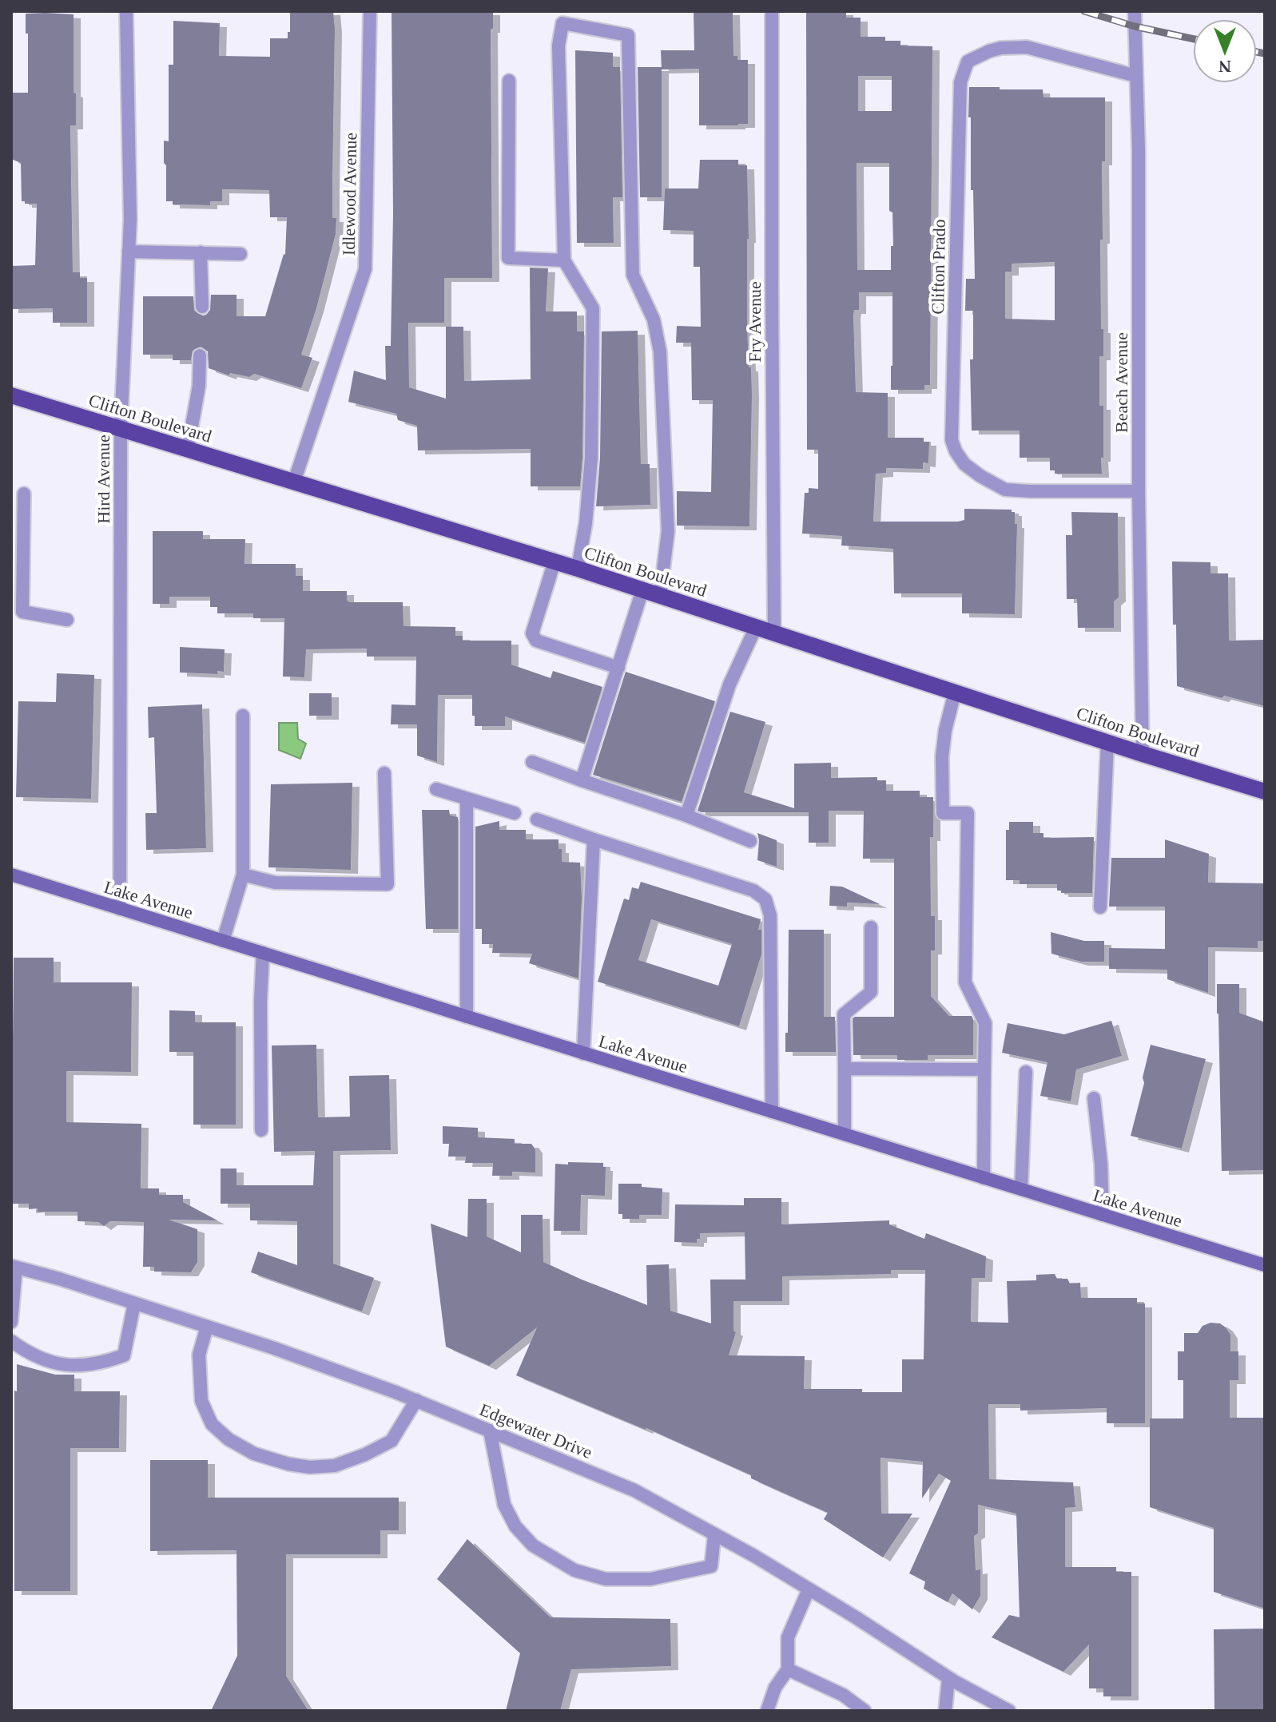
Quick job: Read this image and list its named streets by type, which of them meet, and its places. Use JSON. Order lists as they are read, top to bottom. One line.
{"streets":{"main road":["Clifton Boulevard"],"street":["Idlewood Avenue","Clifton Prado","Fry Avenue","Beach Avenue","Hird Avenue","Lake Avenue","Edgewater Drive"]},"crossings":[["Idlewood Avenue","Clifton Boulevard"],["Clifton Prado","Beach Avenue"],["Fry Avenue","Clifton Boulevard"],["Beach Avenue","Clifton Boulevard"],["Clifton Boulevard","Hird Avenue"],["Hird Avenue","Lake Avenue"]],"north":"bottom"}
